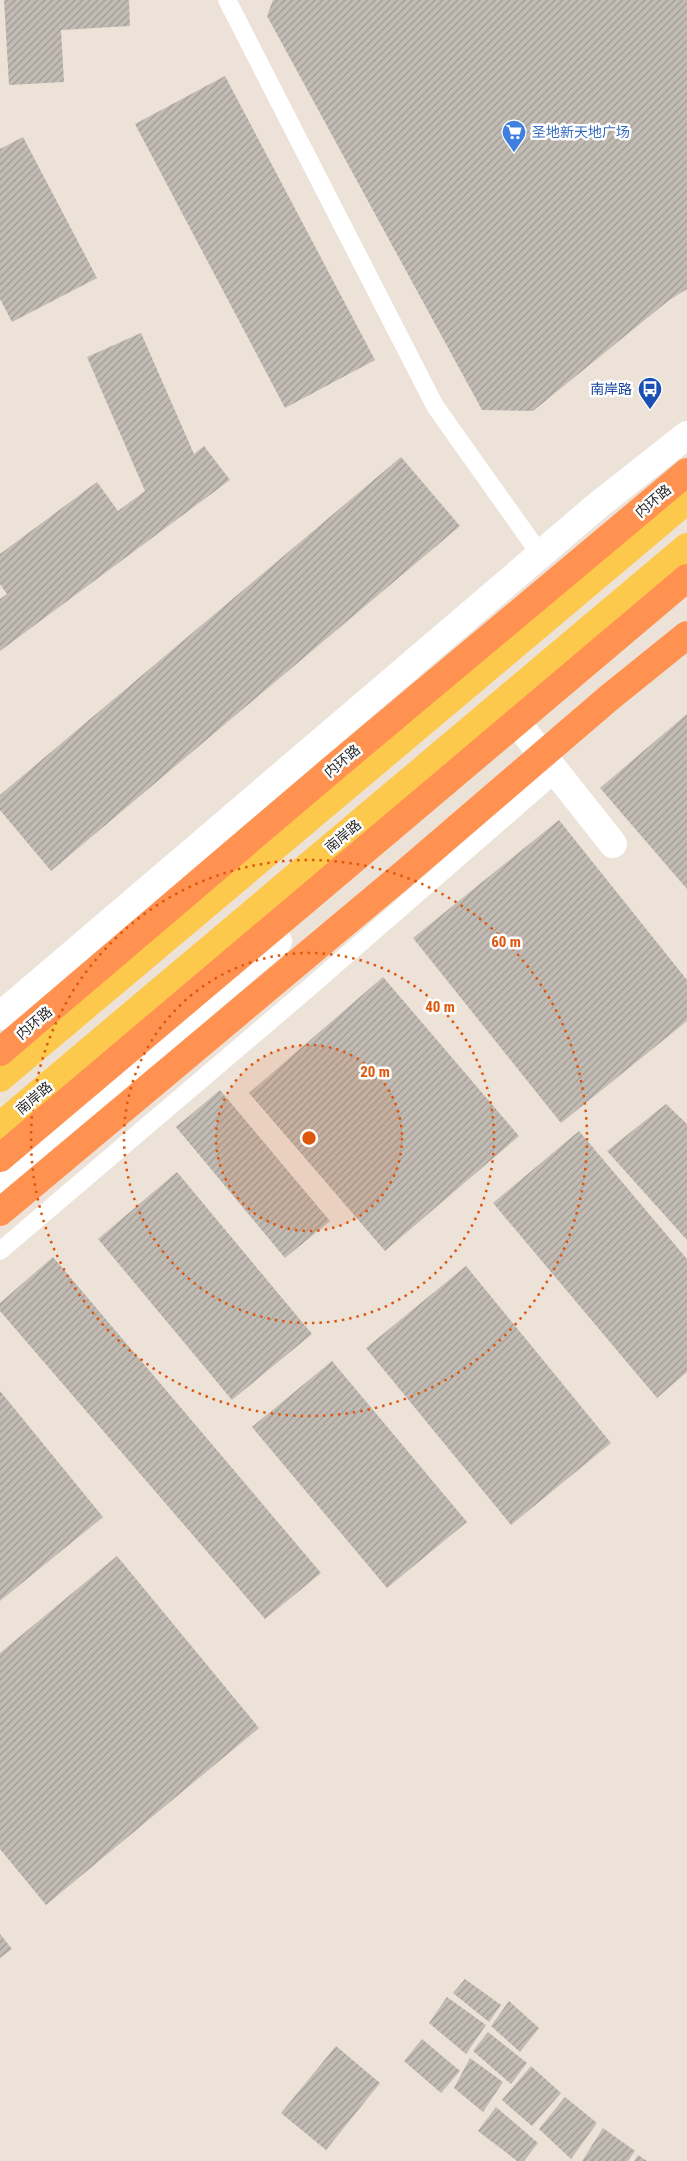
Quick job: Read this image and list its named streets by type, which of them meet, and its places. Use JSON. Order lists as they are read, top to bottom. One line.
{"streets":{"highway":["内环路"],"main road":["南岸路"]},"places":{"supermarket":["圣地新天地广场"],"bus stop":["南岸路"]},"rings":["60 m","40 m","20 m"]}
